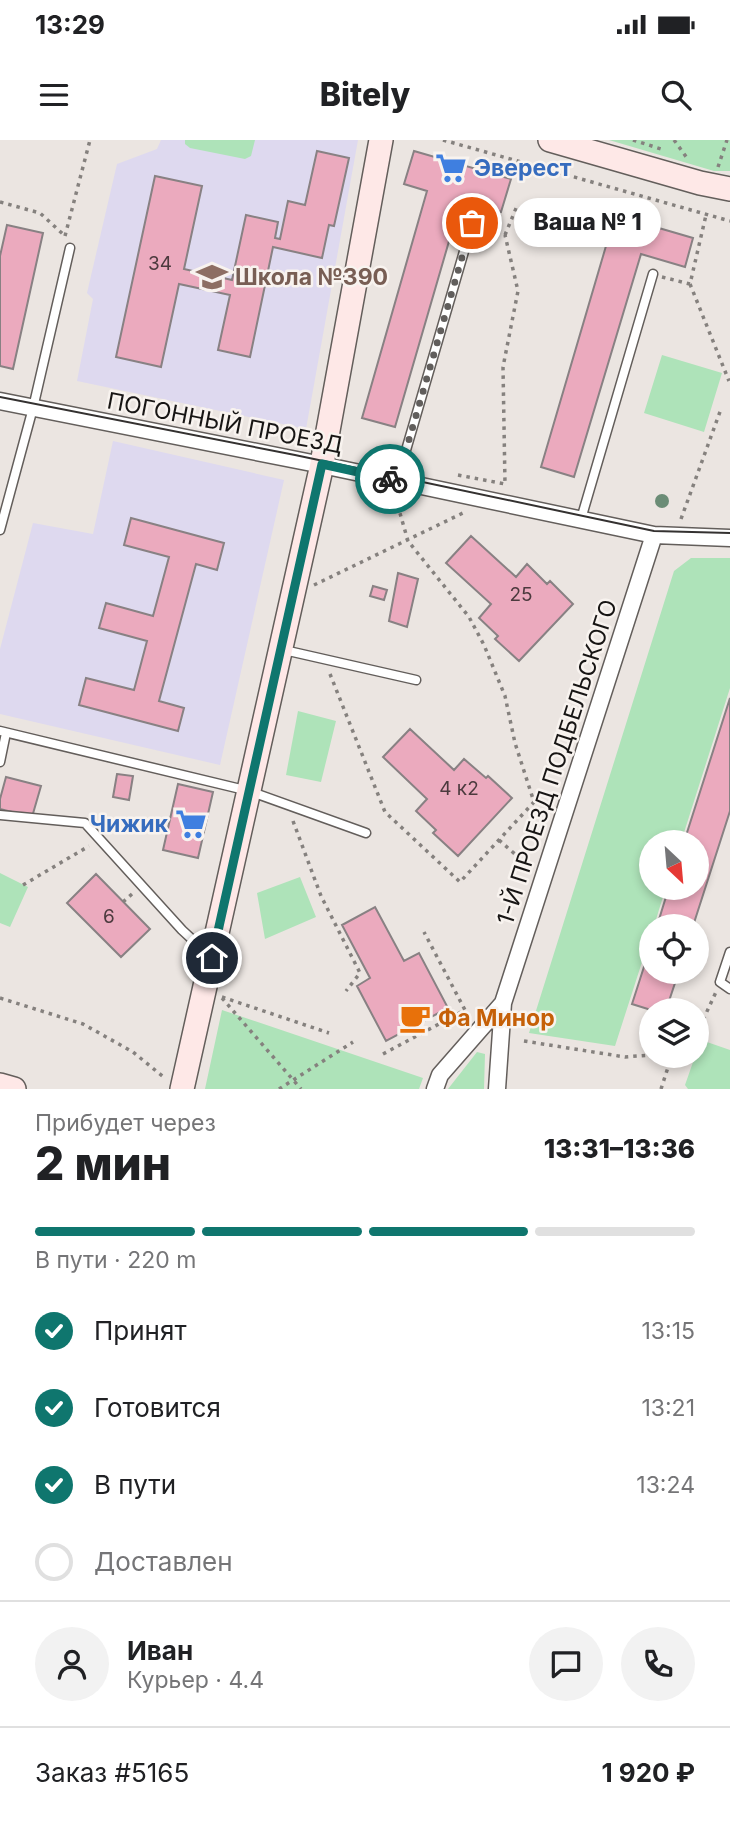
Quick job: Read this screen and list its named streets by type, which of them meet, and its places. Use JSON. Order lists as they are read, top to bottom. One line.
{"streets":{"street":["ПОГОННЫЙ ПРОЕЗД","1-Й ПРОЕЗД ПОДБЕЛЬСКОГО"]},"crossings":[["ПОГОННЫЙ ПРОЕЗД","1-Й ПРОЕЗД ПОДБЕЛЬСКОГО"]],"places":{"supermarket":["Эверест","Чижик"],"other":["Ваша № 1"],"school or university":["Школа №390"],"cafe":["Фа Минор"]},"house_numbers":["34","25","4 к2","6"],"north":"bottom right","page":{"status":"13:29","header":"Bitely","bubble":"Ваша № 1","heading":["2 мин","Прибудет через","13:31–13:36"],"panel":["Иван","Курьер · 4.4","Заказ #5165","1 920 ₽"],"bar":"В пути · 220 m","list":[["Принят","13:15"],["Готовится","13:21"],["В пути","13:24"],"Доставлен"]}}
